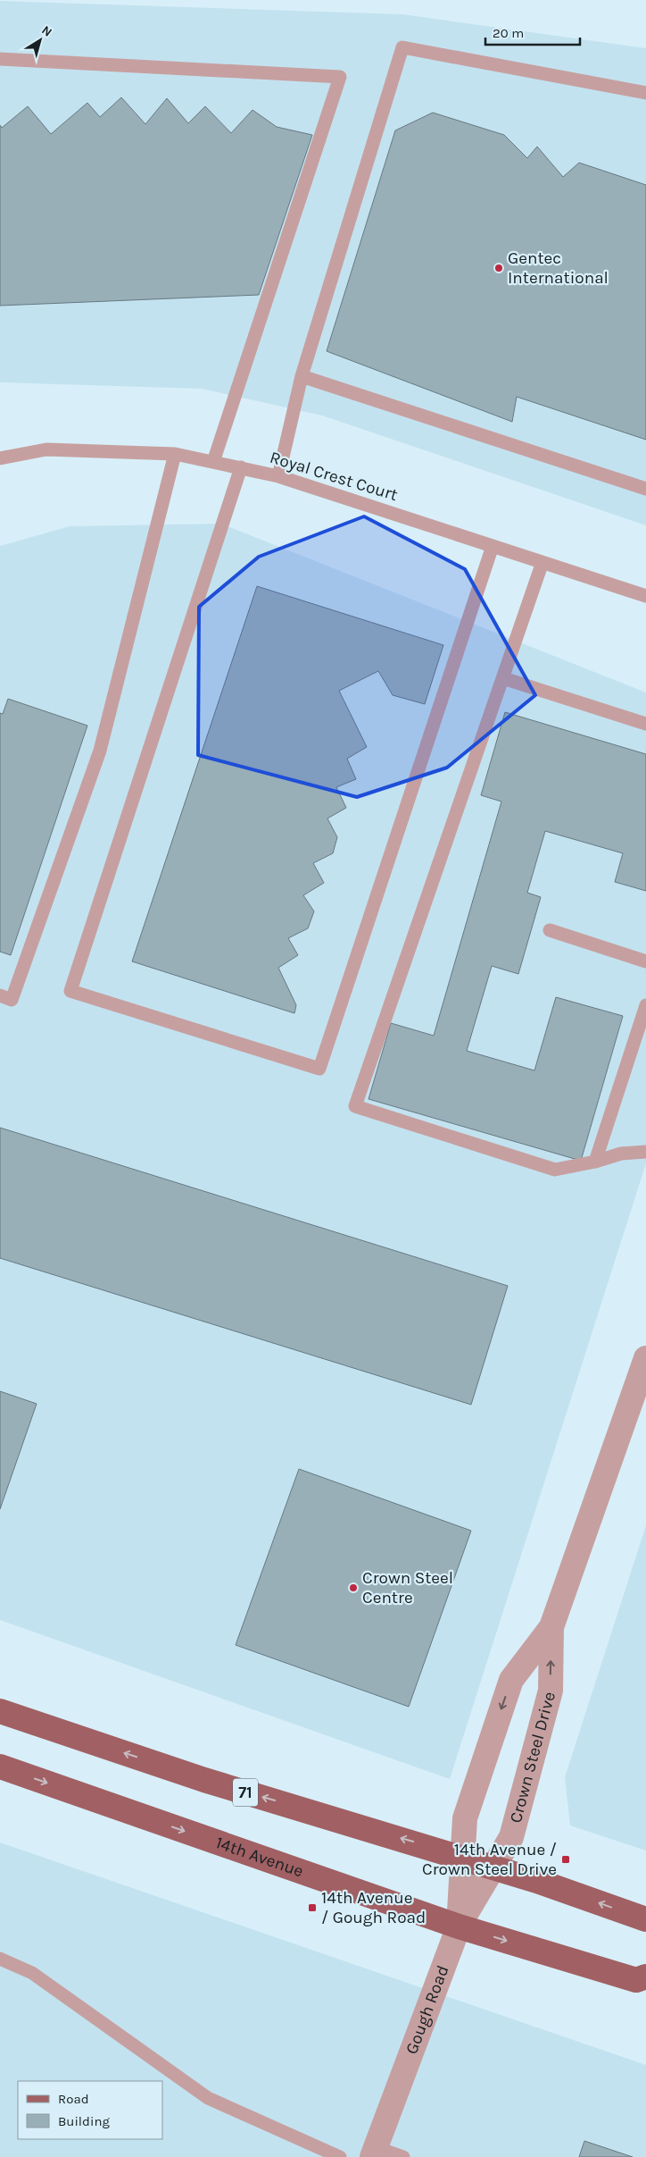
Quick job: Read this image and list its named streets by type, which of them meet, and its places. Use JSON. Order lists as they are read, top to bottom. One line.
{"streets":{"main road":["71","14th Avenue"],"street":["Crown Steel Drive","Gough Road"],"lane":["Royal Crest Court"]},"crossings":[["Crown Steel Drive","71"],["Crown Steel Drive","14th Avenue"],["Crown Steel Drive","Gough Road"],["71","Gough Road"],["14th Avenue","Gough Road"]],"places":{"other":["Gentec International","Crown Steel Centre"],"transit":["14th Avenue / Crown Steel Drive","14th Avenue / Gough Road"]},"legend":["Road","Building"],"scale_bar":"20 m","north":"top right"}
